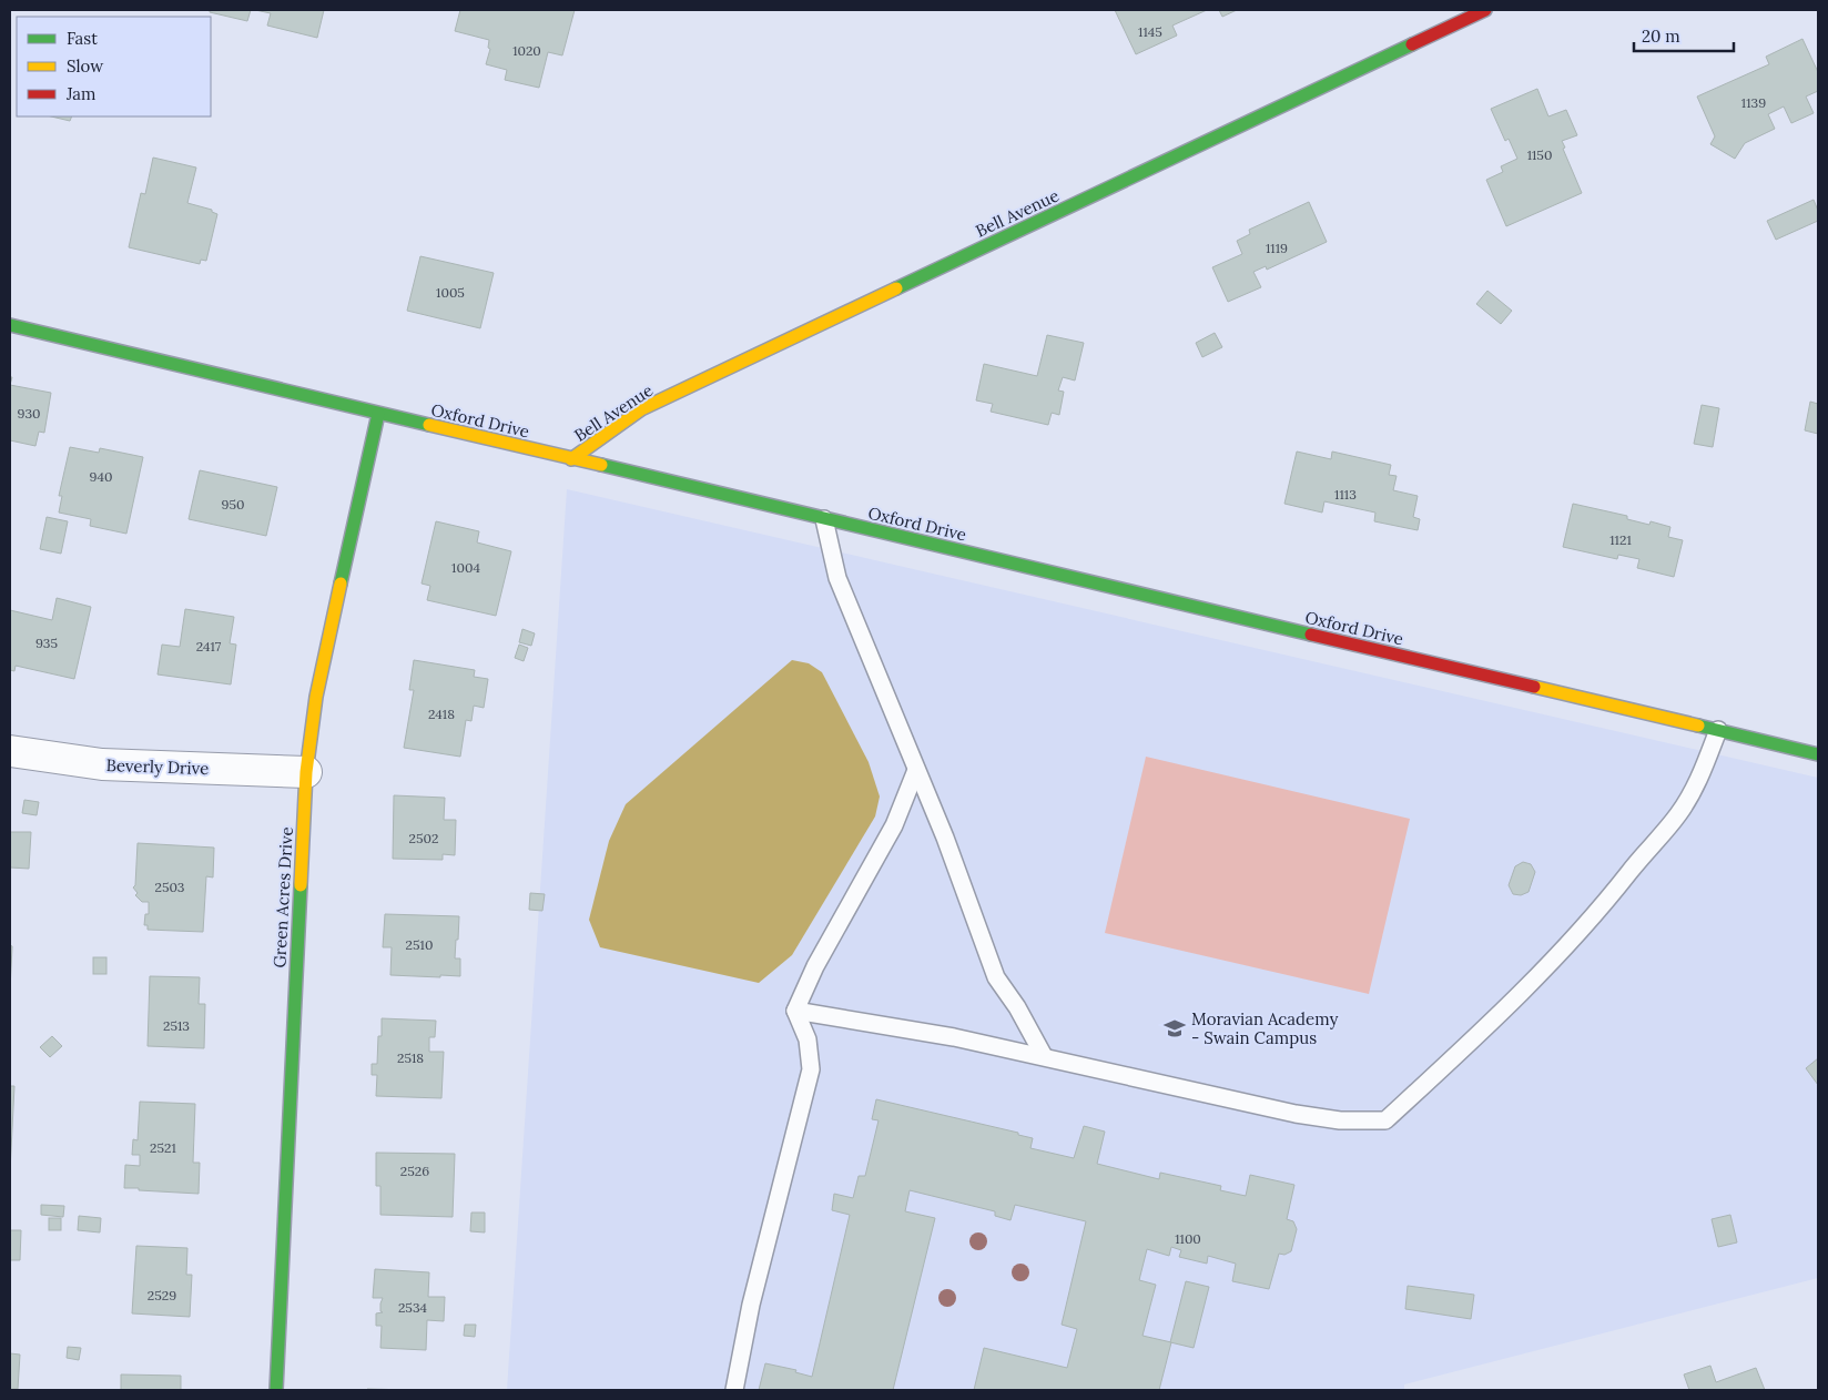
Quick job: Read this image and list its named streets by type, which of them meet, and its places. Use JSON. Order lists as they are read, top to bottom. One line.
{"streets":{"street":["Bell Avenue","Oxford Drive","Beverly Drive","Green Acres Drive"]},"crossings":[["Bell Avenue","Oxford Drive"],["Oxford Drive","Green Acres Drive"],["Beverly Drive","Green Acres Drive"]],"places":{"school or university":["Moravian Academy - Swain Campus"]},"house_numbers":["1145","1020","1139","1150","1119","1005","930","940","1113","950","1121","1004","935","2417","2418","2502","2503","2510","2513","2518","2521","2526","1100","2529","2534"],"legend":["Fast","Slow","Jam"],"scale_bar":"20 m"}
